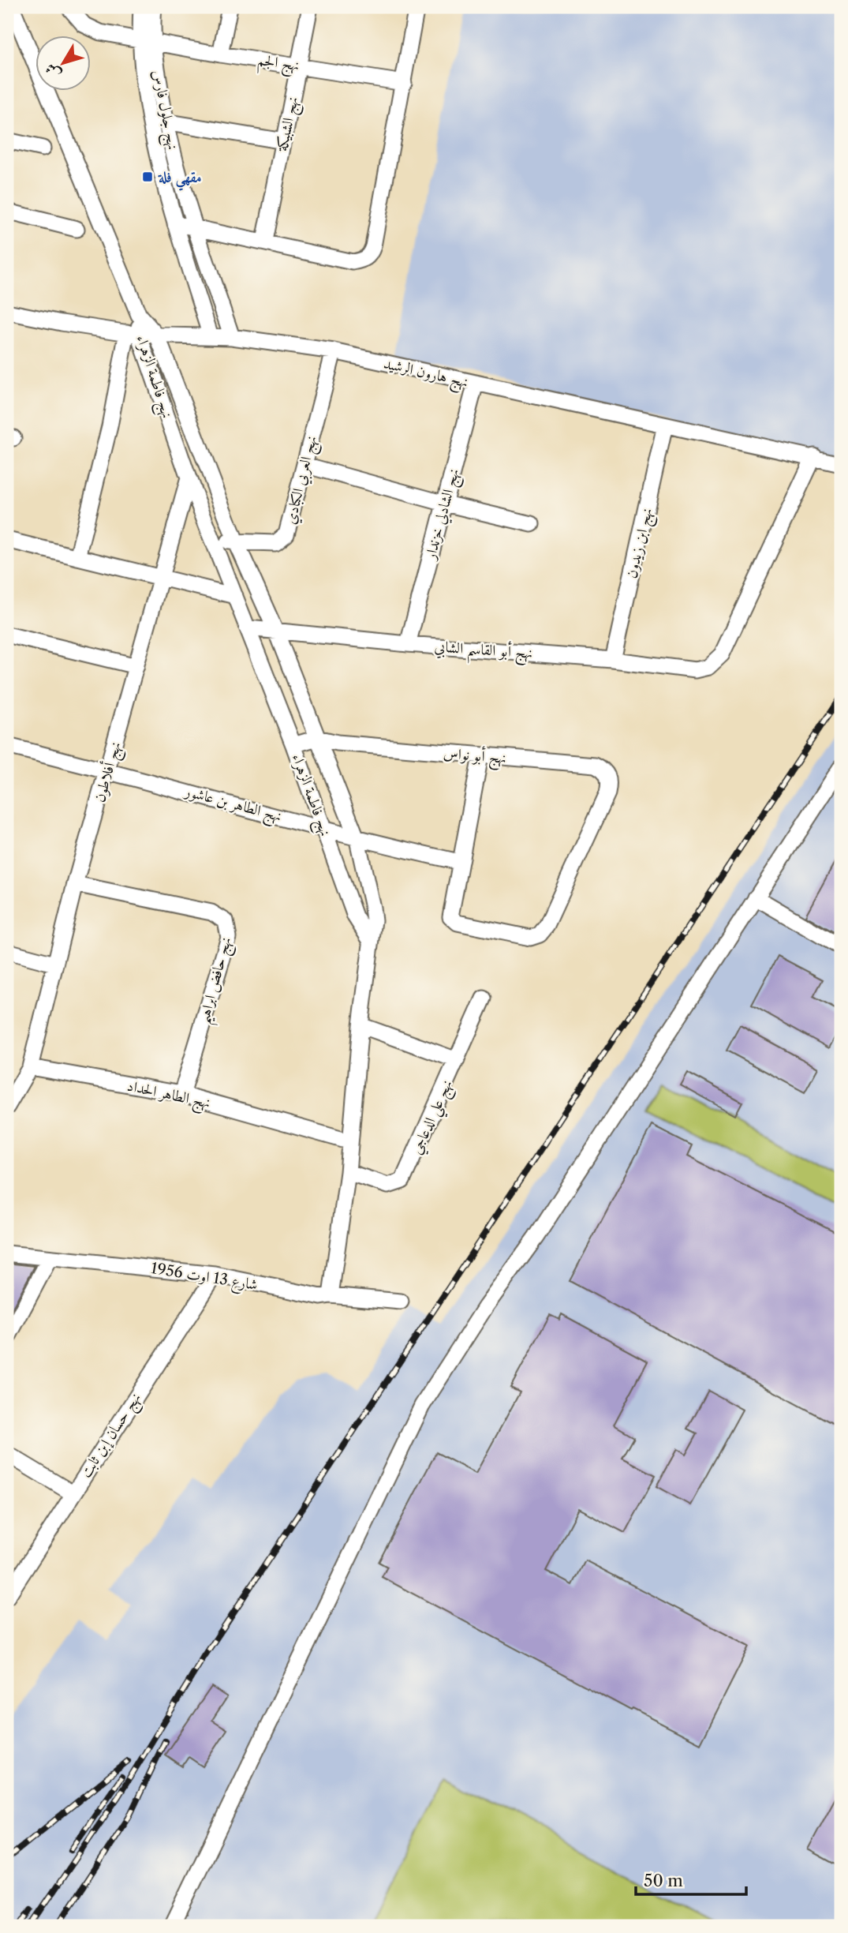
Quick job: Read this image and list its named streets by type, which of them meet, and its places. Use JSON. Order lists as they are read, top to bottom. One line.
{"streets":{"street":["نهج الجم","نهج جلول فارس","نهج الشبيكة","نهج هارون الرشيد","نهج فاطمة الزهراء","نهج العربي الكبادي","نهج الشادلي خزندار","نهج ابن زيدون","نهج أبو القاسم الشابي","نهج أبو نواس","نهج أفلاطون","نهج الطاهر بن عاشور","نهج حافض ابراهيم","نهج الطاهر الحداد","نهج علي الدعاجي","شارع 13 اوت 1956","نهج حسان إبن ثابت"]},"crossings":[["نهج الجم","نهج جلول فارس"],["نهج الجم","نهج الشبيكة"],["نهج جلول فارس","نهج هارون الرشيد"],["نهج هارون الرشيد","نهج فاطمة الزهراء"],["نهج هارون الرشيد","نهج العربي الكبادي"],["نهج هارون الرشيد","نهج الشادلي خزندار"],["نهج هارون الرشيد","نهج ابن زيدون"],["نهج هارون الرشيد","نهج أبو القاسم الشابي"],["نهج فاطمة الزهراء","نهج العربي الكبادي"],["نهج فاطمة الزهراء","نهج أبو القاسم الشابي"],["نهج فاطمة الزهراء","نهج أبو نواس"],["نهج فاطمة الزهراء","نهج أفلاطون"],["نهج فاطمة الزهراء","نهج الطاهر بن عاشور"],["نهج فاطمة الزهراء","نهج الطاهر الحداد"],["نهج فاطمة الزهراء","نهج علي الدعاجي"],["نهج فاطمة الزهراء","شارع 13 اوت 1956"],["نهج الشادلي خزندار","نهج أبو القاسم الشابي"],["نهج ابن زيدون","نهج أبو القاسم الشابي"],["نهج أبو نواس","نهج الطاهر بن عاشور"],["نهج أفلاطون","نهج الطاهر بن عاشور"],["نهج أفلاطون","نهج حافض ابراهيم"],["نهج أفلاطون","نهج الطاهر الحداد"],["نهج حافض ابراهيم","نهج الطاهر الحداد"],["شارع 13 اوت 1956","نهج حسان إبن ثابت"]],"places":{"transit":["مقهي فلة"]},"scale_bar":"50 m","north":"bottom left"}
